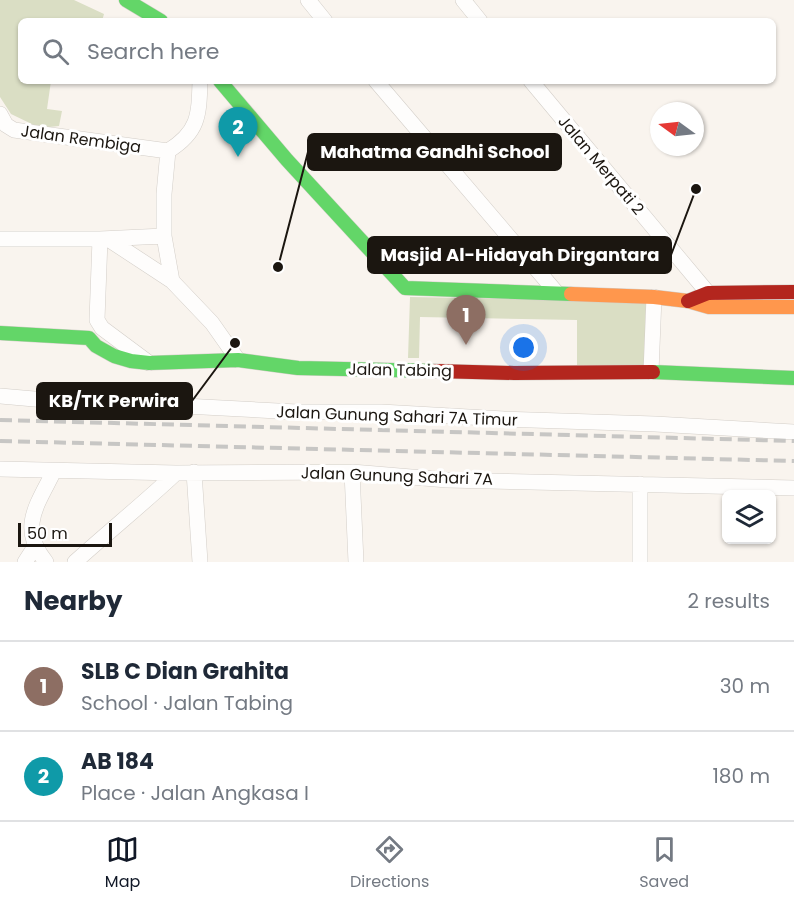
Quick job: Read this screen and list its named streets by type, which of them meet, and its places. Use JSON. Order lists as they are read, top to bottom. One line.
{"streets":{"street":["Jalan Rembiga","Jalan Merpati 2","Jalan Tabing","Jalan Gunung Sahari 7A Timur","Jalan Gunung Sahari 7A"]},"places":["Masjid Al-Hidayah Dirgantara","Mahatma Gandhi School","KB/TK Perwira"],"scale_bar":"50 m","north":"left","page":{"search":"Search here","pins":["2","1"],"scale":"50 m","heading":["Nearby","2 results"],"list":[{"mark":"1","name":"SLB C Dian Grahita","note":"School · Jalan Tabing","value":"30 m"},{"mark":"2","name":"AB 184","note":"Place · Jalan Angkasa I","value":"180 m"}],"nav":["Map","Directions","Saved"]}}
